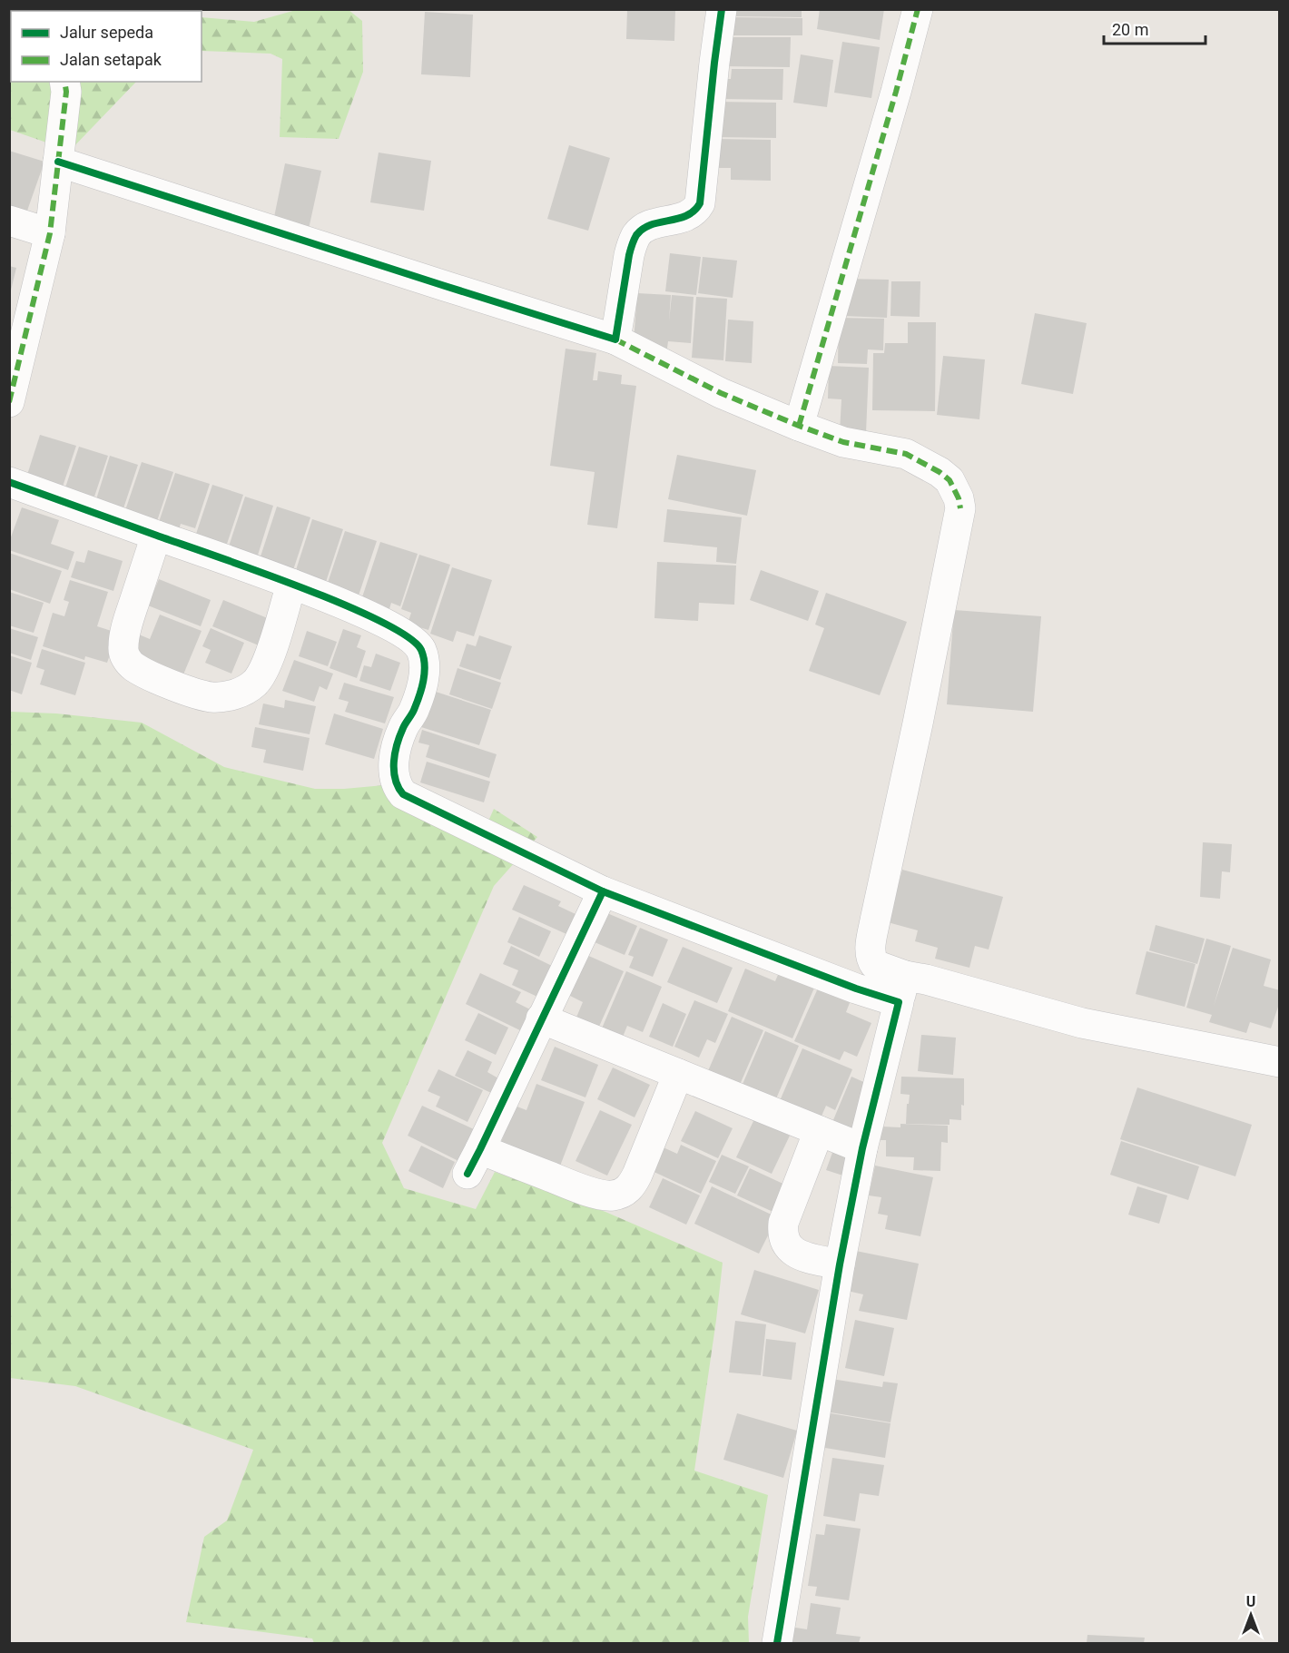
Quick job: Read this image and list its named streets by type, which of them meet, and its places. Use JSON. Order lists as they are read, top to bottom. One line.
{"legend":["Jalur sepeda","Jalan setapak"],"scale_bar":"20 m","north":"top"}
